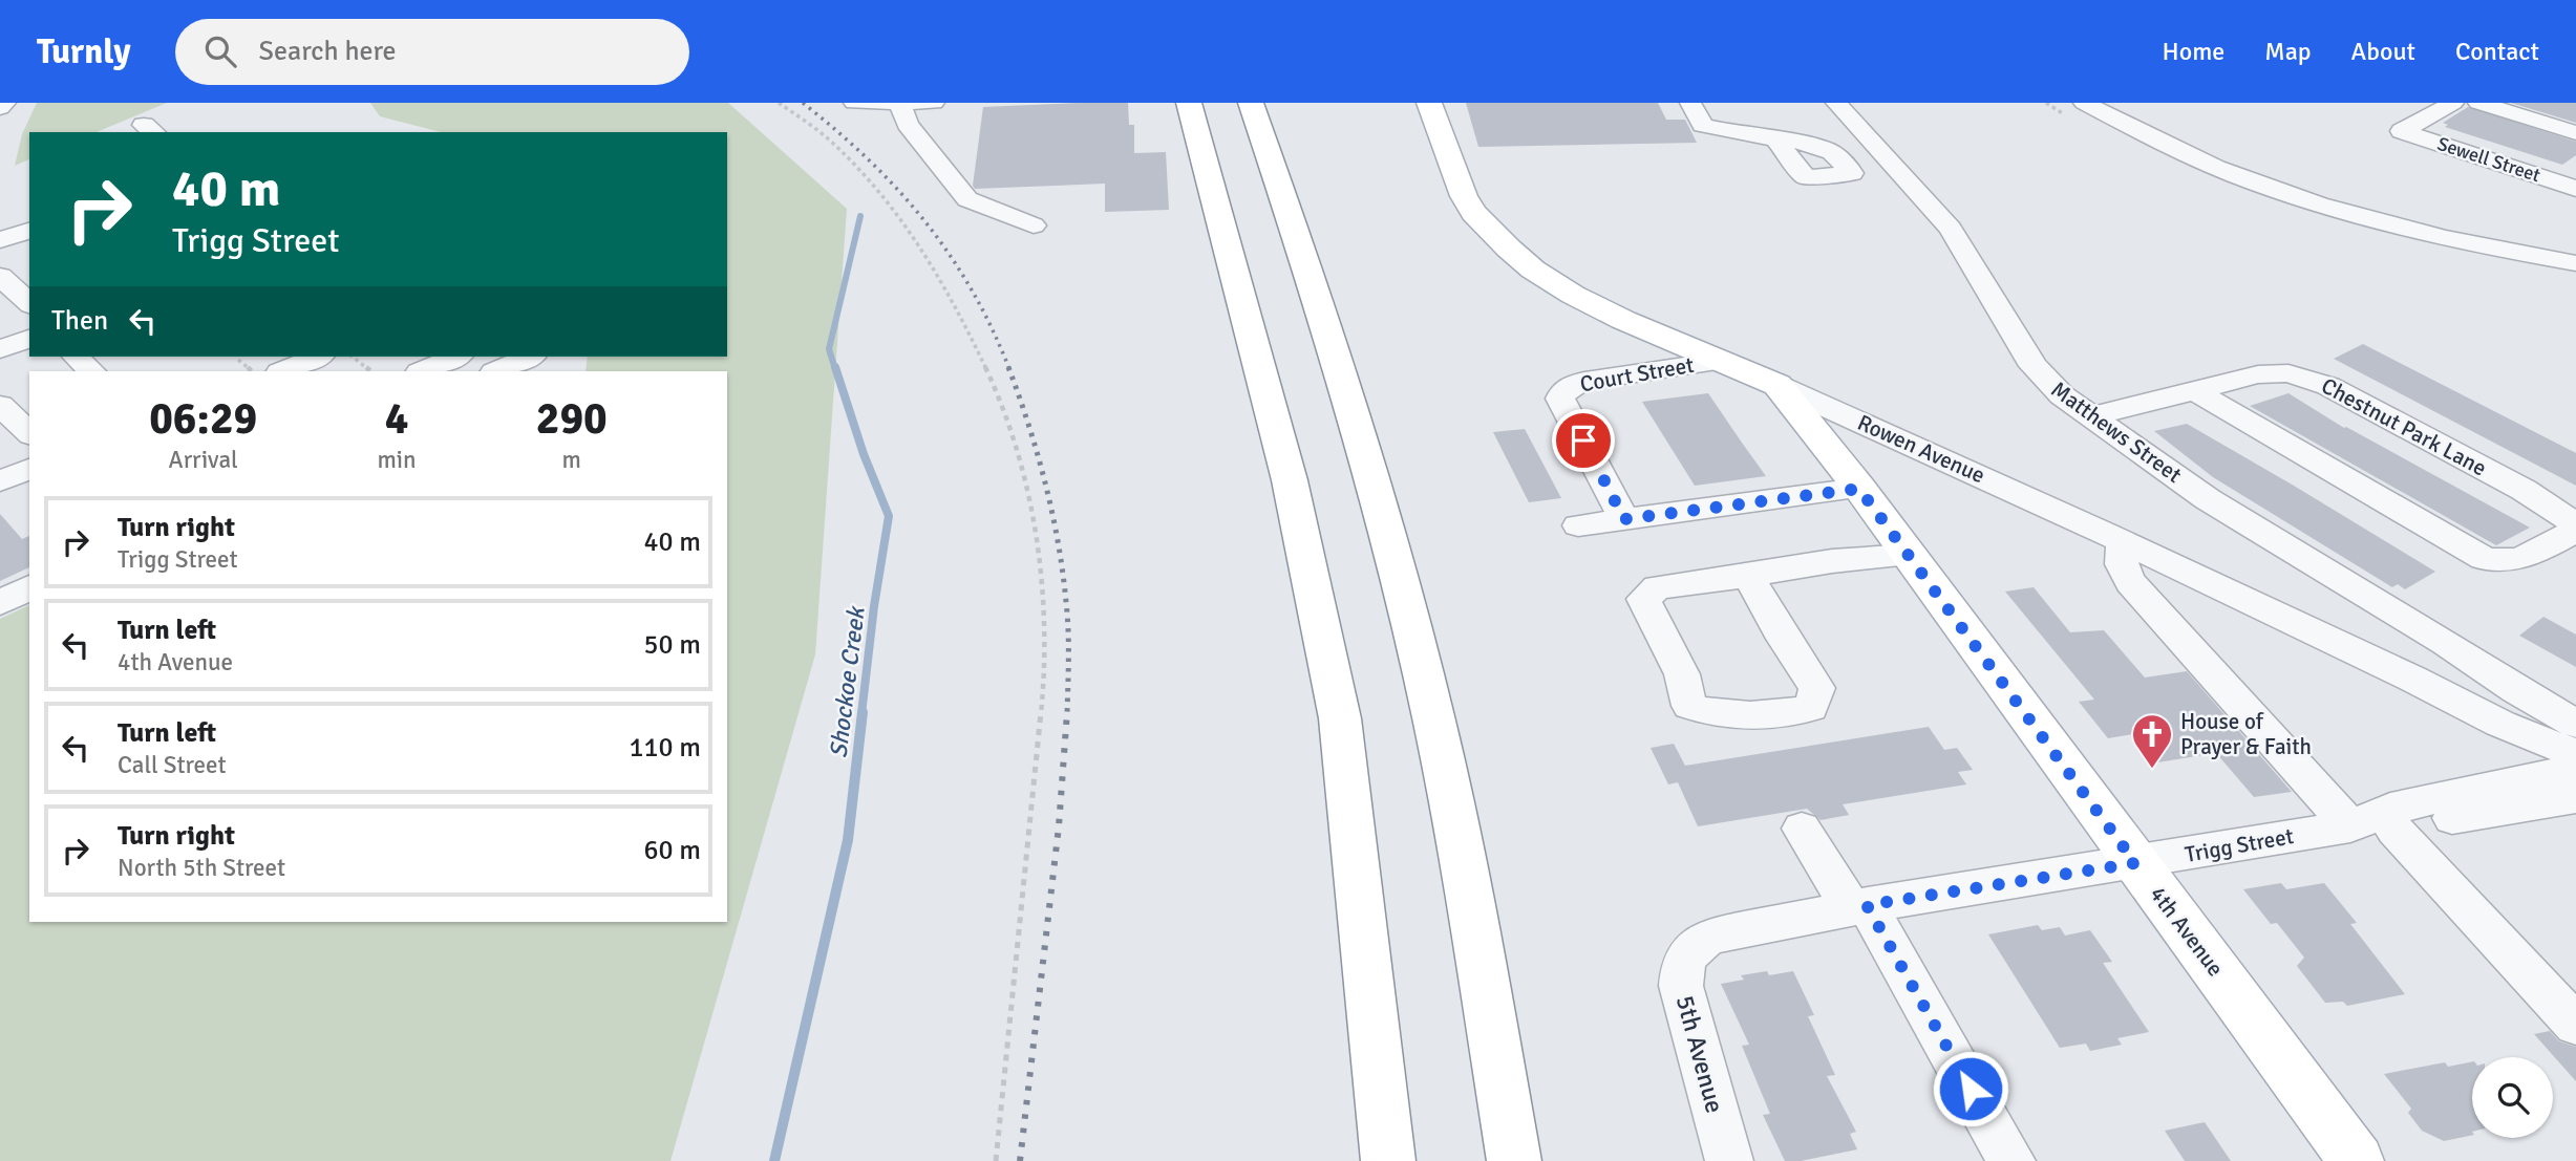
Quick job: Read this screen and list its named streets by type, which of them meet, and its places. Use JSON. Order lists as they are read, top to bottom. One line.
{"streets":{"main road":["Rowen Avenue","4th Avenue"],"street":["Sewell Street","Court Street","Chestnut Park Lane","Matthews Street","Trigg Street","5th Avenue"]},"crossings":[["Court Street","Rowen Avenue"],["Chestnut Park Lane","Matthews Street"],["Rowen Avenue","4th Avenue"],["Trigg Street","4th Avenue"],["Trigg Street","5th Avenue"]],"water":["Shockoe Creek"],"places":{"church":["House of Prayer & Faith"]},"page":{"header":"Turnly","search":"Search here","nav":["Home","Map","About","Contact"],"turn":["40 m","Trigg Street"],"then":"Then","eta":["06:29","Arrival","4","min","290","m"],"list":[{"name":"Turn right","note":"Trigg Street","value":"40 m"},{"name":"Turn left","note":"4th Avenue","value":"50 m"},{"name":"Turn left","note":"Call Street","value":"110 m"},{"name":"Turn right","note":"North 5th Street","value":"60 m"}]}}
